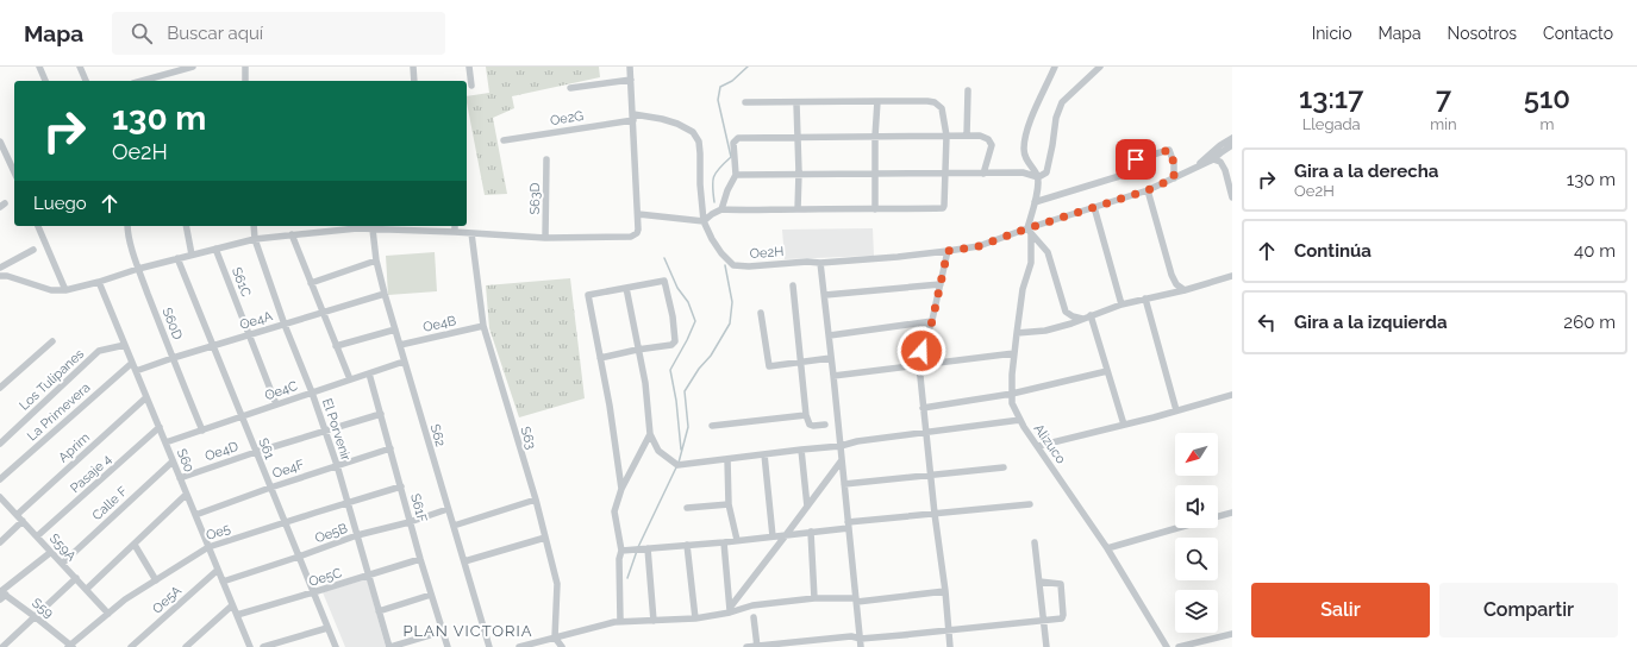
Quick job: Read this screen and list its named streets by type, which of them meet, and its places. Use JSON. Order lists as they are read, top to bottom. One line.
{"streets":{"street":["Oe2G","S63D","Oe2H","S61C","Oe4A","S60D","Oe4B","Los Tulipanes","Oe4C","La Primevera","El Porvenir","S62","S63","Alizuco","Aprim","S61","Oe4D","S60","Oe4F","Pasaje 4","Calle F","S61F","Oe5","Oe5B","S59A","Oe5C","Oe5A","S59"]},"crossings":[["Oe2G","Oe2H"],["Oe2H","Alizuco"],["S61C","Oe4A"],["S61C","Oe4C"],["Oe4A","S60D"],["Oe4A","El Porvenir"],["Oe4A","S62"],["Oe4A","S61"],["Oe4A","S60"],["S60D","Oe4C"],["Oe4B","S62"],["Oe4B","S63"],["Los Tulipanes","S60"],["Oe4C","El Porvenir"],["Oe4C","S62"],["Oe4C","S61"],["Oe4C","S60"],["Oe4C","S61F"],["La Primevera","S60"],["El Porvenir","Oe4D"],["El Porvenir","Oe4F"],["El Porvenir","Oe5"],["El Porvenir","Oe5B"],["El Porvenir","Oe5C"],["S62","Oe5B"],["Aprim","S60"],["Aprim","S59A"],["S61","Oe4D"],["S61","Oe4F"],["S61","Oe5"],["S61","Oe5B"],["S61","Oe5C"],["Oe4D","S60"],["Oe4D","S61F"],["S60","Oe4F"],["S60","Pasaje 4"],["S60","Calle F"],["S60","Oe5"],["S60","Oe5B"],["S60","Oe5C"],["S60","Oe5A"],["Oe4F","S61F"],["Pasaje 4","S59A"],["Calle F","S59A"],["S61F","Oe5"],["S61F","Oe5B"],["S61F","Oe5C"],["Oe5","S59A"],["Oe5","S59"]],"districts":["PLAN VICTORIA"],"north":"bottom left","page":{"header":"Mapa","search":"Buscar aquí","nav":["Inicio","Mapa","Nosotros","Contacto"],"eta":["13:17","Llegada","7","min","510","m"],"turn":["130 m","Oe2H"],"list":[{"name":"Gira a la derecha","note":"Oe2H","value":"130 m"},{"name":"Continúa","value":"40 m"},{"name":"Gira a la izquierda","value":"260 m"}],"then":"Luego","buttons":["Salir","Compartir"]}}
